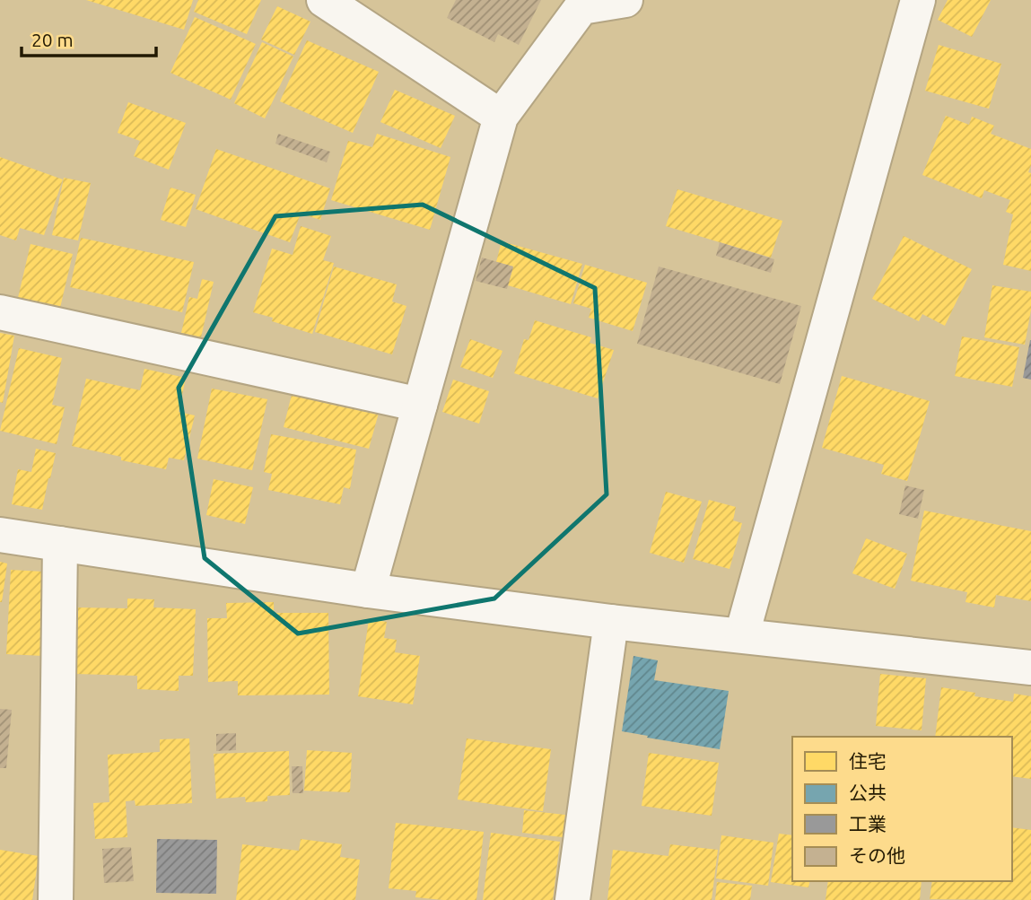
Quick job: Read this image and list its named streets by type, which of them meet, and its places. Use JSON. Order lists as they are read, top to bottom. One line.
{"legend":["住宅","公共","工業","その他"],"scale_bar":"20 m"}
